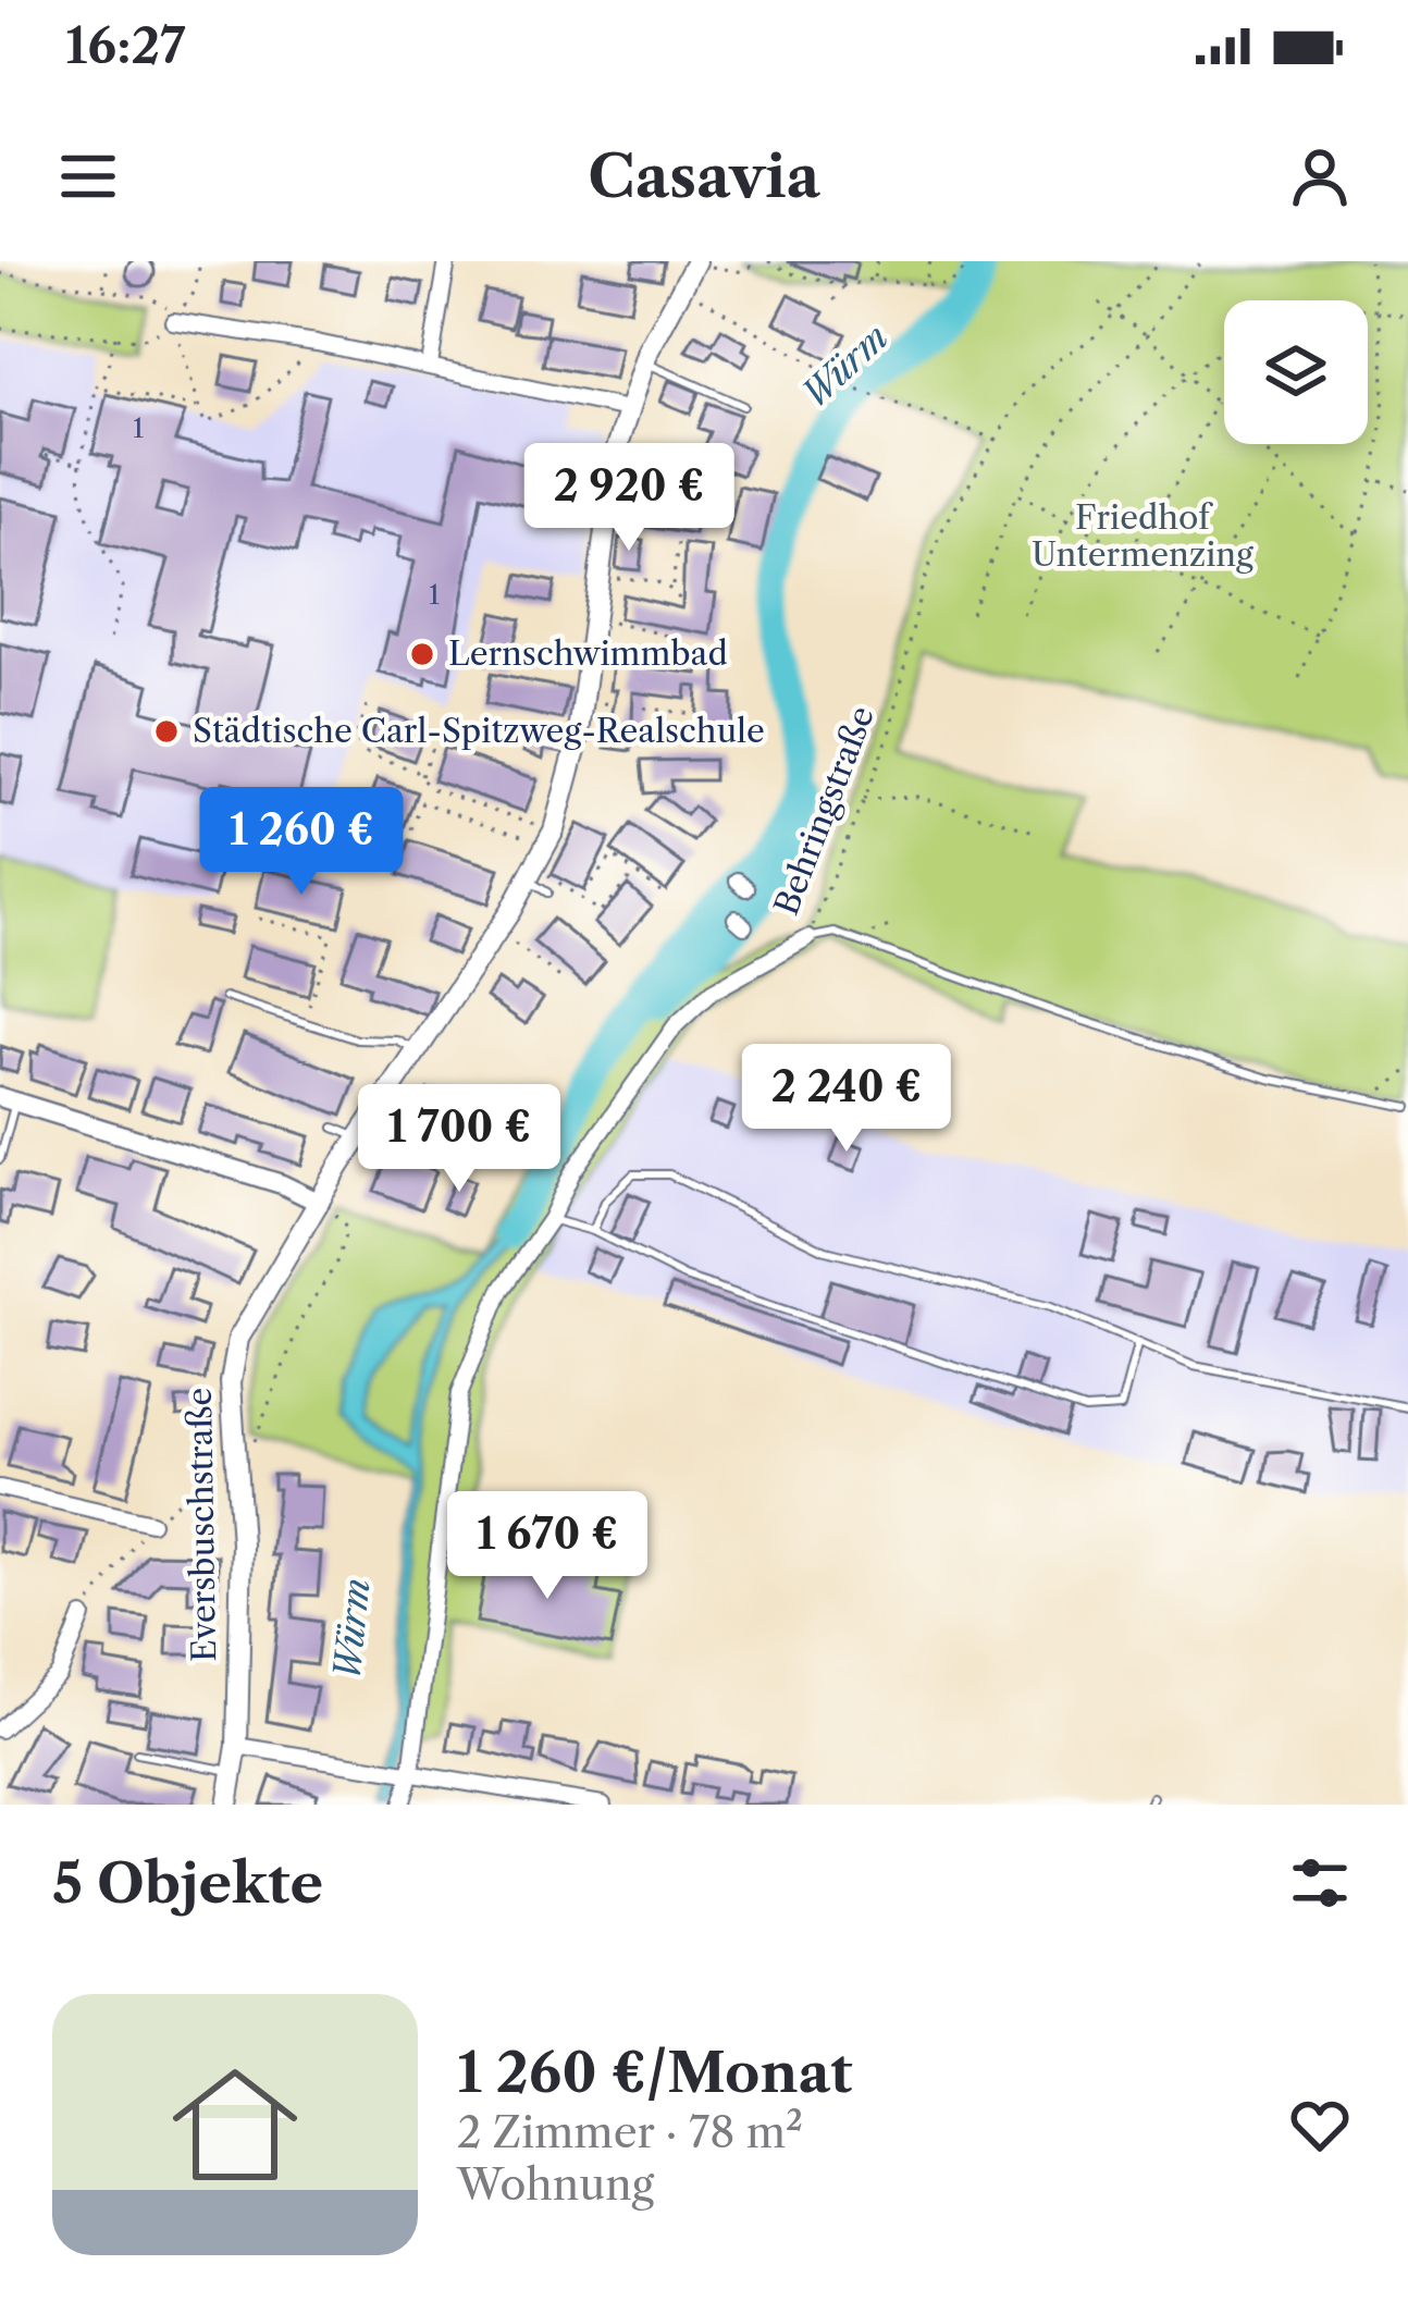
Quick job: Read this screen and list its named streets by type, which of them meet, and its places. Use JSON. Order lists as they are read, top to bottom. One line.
{"streets":{"main road":["Eversbuschstraße"],"street":["Behringstraße"]},"water":["Würm"],"parks":["Friedhof Untermenzing"],"places":["Lernschwimmbad","Städtische Carl-Spitzweg-Realschule"],"house_numbers":["1","1"],"page":{"status":"16:27","header":"Casavia","price":["2 920 €","1 260 €","2 240 €","1 700 €","1 670 €"],"heading":"5 Objekte","list":[{"name":"1 260 €/Monat","note":"2 Zimmer · 78 m² · Wohnung"}]}}
